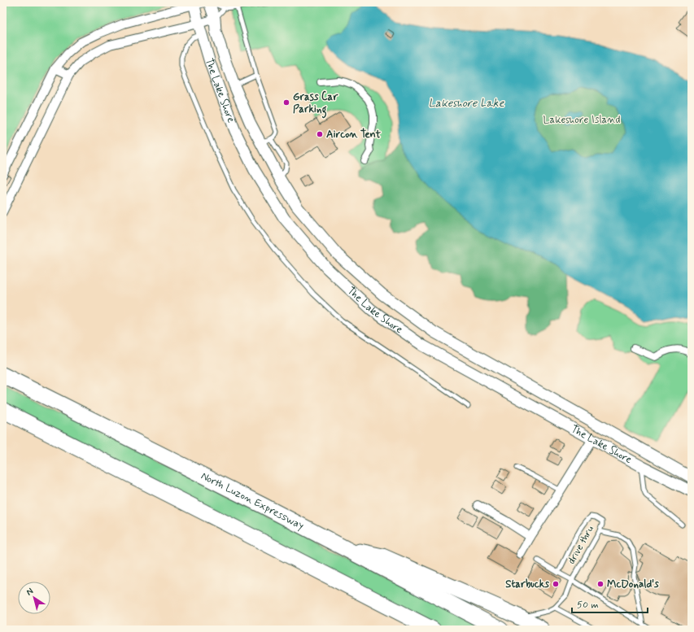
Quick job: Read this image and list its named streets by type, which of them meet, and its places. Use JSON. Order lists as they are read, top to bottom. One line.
{"streets":{"highway":["North Luzon Expressway"],"street":["The Lake Shore"],"lane":["drive thru"]},"water":["Lakeshore Lake"],"parks":["Lakeshore Island"],"places":["Grass Car Parking","Aircon Tent","Starbucks","McDonald's"],"scale_bar":"50 m","north":"top left"}
